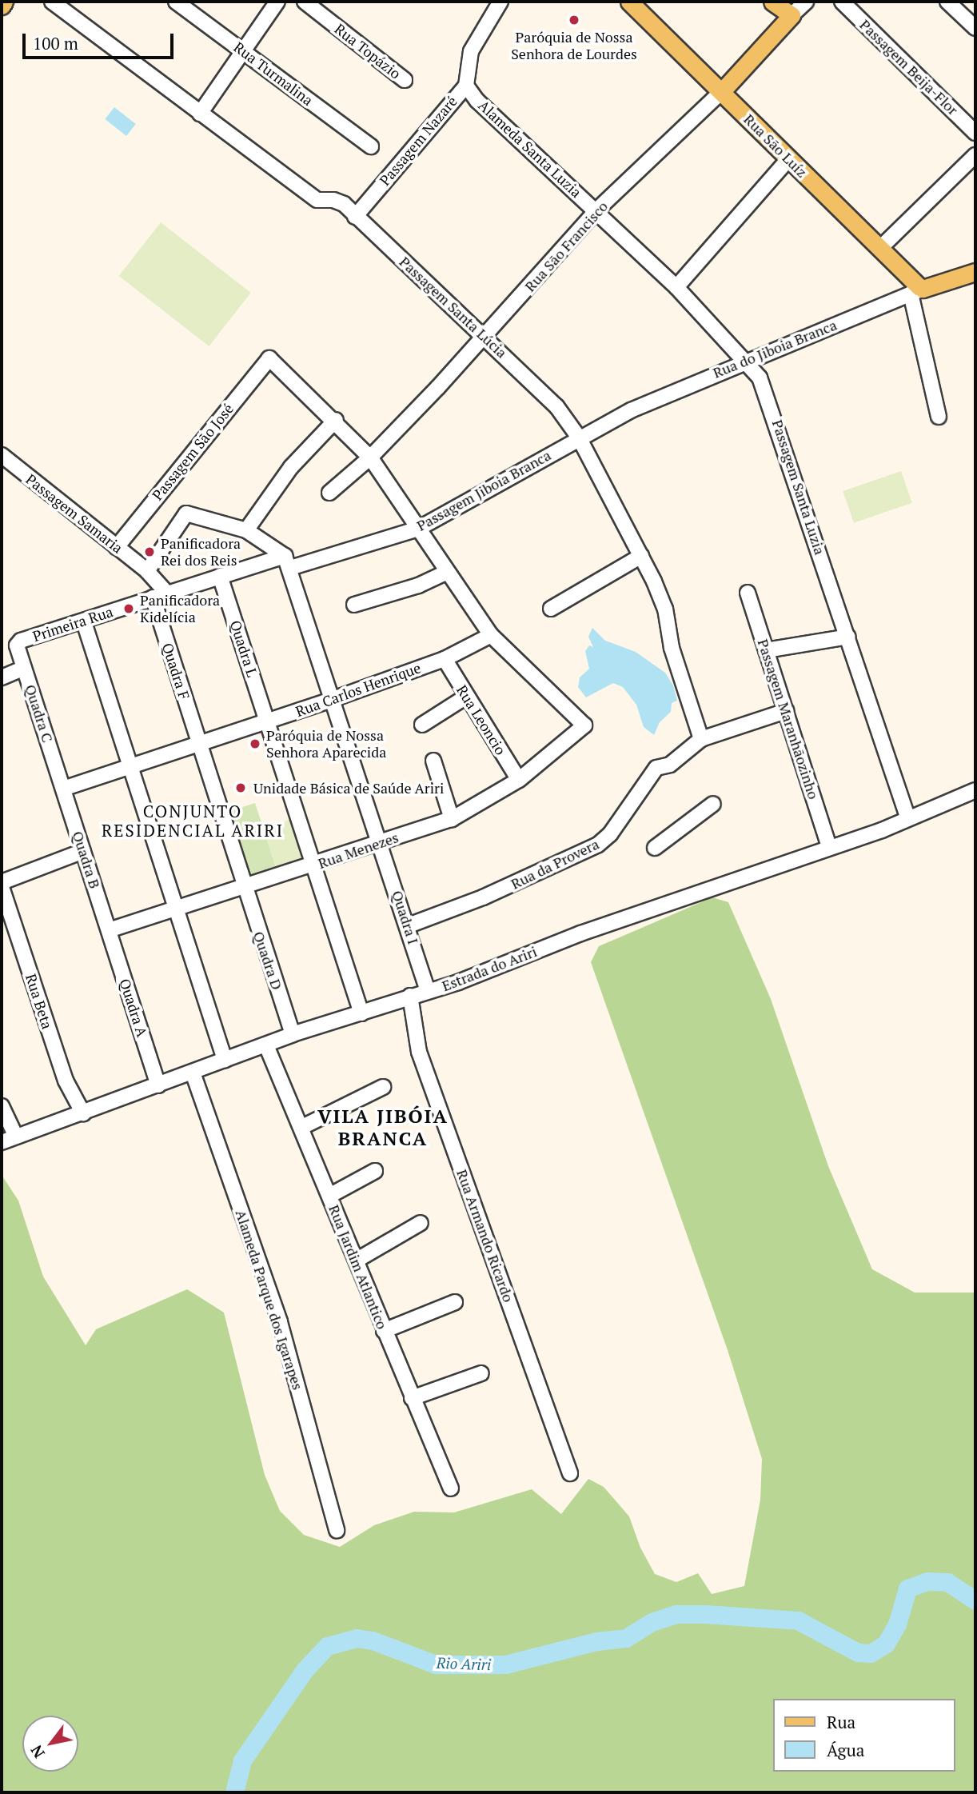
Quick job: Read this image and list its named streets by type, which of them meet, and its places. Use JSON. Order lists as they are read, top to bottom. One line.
{"streets":{"main road":["Rua São Luíz","Rua São Francisco","Rua do Jiboia Branca"],"street":["Rua Topázio","Passagem Beija-Flor","Rua Turmalina","Passagem Nazaré","Alameda Santa Luzia","Passagem Santa Lúcia","Passagem São José","Passagem Santa Luzia","Passagem Jiboia Branca","Passagem Samaria","Primeira Rua","Quadra L","Quadra F","Rua Carlos Henrique","Quadra C","Passagem Maranhãozinho","Rua Leoncio","Rua Menezes","Quadra B","Rua da Provera","Quadra I","Quadra D","Estrada do Ariri","Rua Beta","Quadra A","Rua Armando Ricardo","Rua Jardim Atlantico","Alameda Parque dos Igarapes"]},"crossings":[["Passagem Nazaré","Alameda Santa Luzia"],["Passagem Nazaré","Passagem Santa Lúcia"],["Rua São Luíz","Rua São Francisco"],["Rua São Luíz","Rua do Jiboia Branca"],["Alameda Santa Luzia","Rua São Francisco"],["Alameda Santa Luzia","Passagem Santa Luzia"],["Rua São Francisco","Passagem Santa Lúcia"],["Rua São Francisco","Passagem Santa Luzia"],["Passagem Santa Lúcia","Rua do Jiboia Branca"],["Passagem Santa Lúcia","Passagem Jiboia Branca"],["Passagem Santa Lúcia","Rua da Provera"],["Rua do Jiboia Branca","Passagem Santa Luzia"],["Rua do Jiboia Branca","Passagem Jiboia Branca"],["Passagem São José","Passagem Samaria"],["Passagem Santa Luzia","Estrada do Ariri"],["Passagem Jiboia Branca","Primeira Rua"],["Passagem Samaria","Primeira Rua"],["Passagem Samaria","Quadra F"],["Primeira Rua","Quadra L"],["Primeira Rua","Quadra F"],["Primeira Rua","Quadra C"],["Quadra L","Rua Carlos Henrique"],["Quadra L","Rua Menezes"],["Quadra F","Rua Carlos Henrique"],["Quadra F","Rua Menezes"],["Quadra F","Quadra D"],["Rua Carlos Henrique","Quadra C"],["Rua Carlos Henrique","Rua Leoncio"],["Rua Carlos Henrique","Rua Menezes"],["Rua Carlos Henrique","Quadra B"],["Rua Carlos Henrique","Quadra I"],["Quadra C","Quadra B"],["Passagem Maranhãozinho","Estrada do Ariri"],["Rua Leoncio","Rua Menezes"],["Rua Menezes","Quadra B"],["Rua Menezes","Quadra I"],["Rua Menezes","Quadra D"],["Rua Menezes","Quadra A"],["Quadra B","Quadra A"],["Rua da Provera","Quadra I"],["Quadra I","Estrada do Ariri"],["Quadra D","Estrada do Ariri"],["Estrada do Ariri","Rua Beta"],["Estrada do Ariri","Quadra A"],["Estrada do Ariri","Rua Armando Ricardo"],["Estrada do Ariri","Rua Jardim Atlantico"],["Estrada do Ariri","Alameda Parque dos Igarapes"]],"districts":["CONJUNTO RESIDENCIAL ARIRI","VILA JIBÓIA BRANCA"],"water":["Rio Ariri"],"places":["Paróquia de Nossa Senhora de Lourdes","Panificadora Rei dos Reis","Panificadora Kidelícia","Paróquia de Nossa Senhora Aparecida","Unidade Básica de Saúde Ariri"],"legend":["Rua","Água"],"scale_bar":"100 m","north":"bottom left"}
